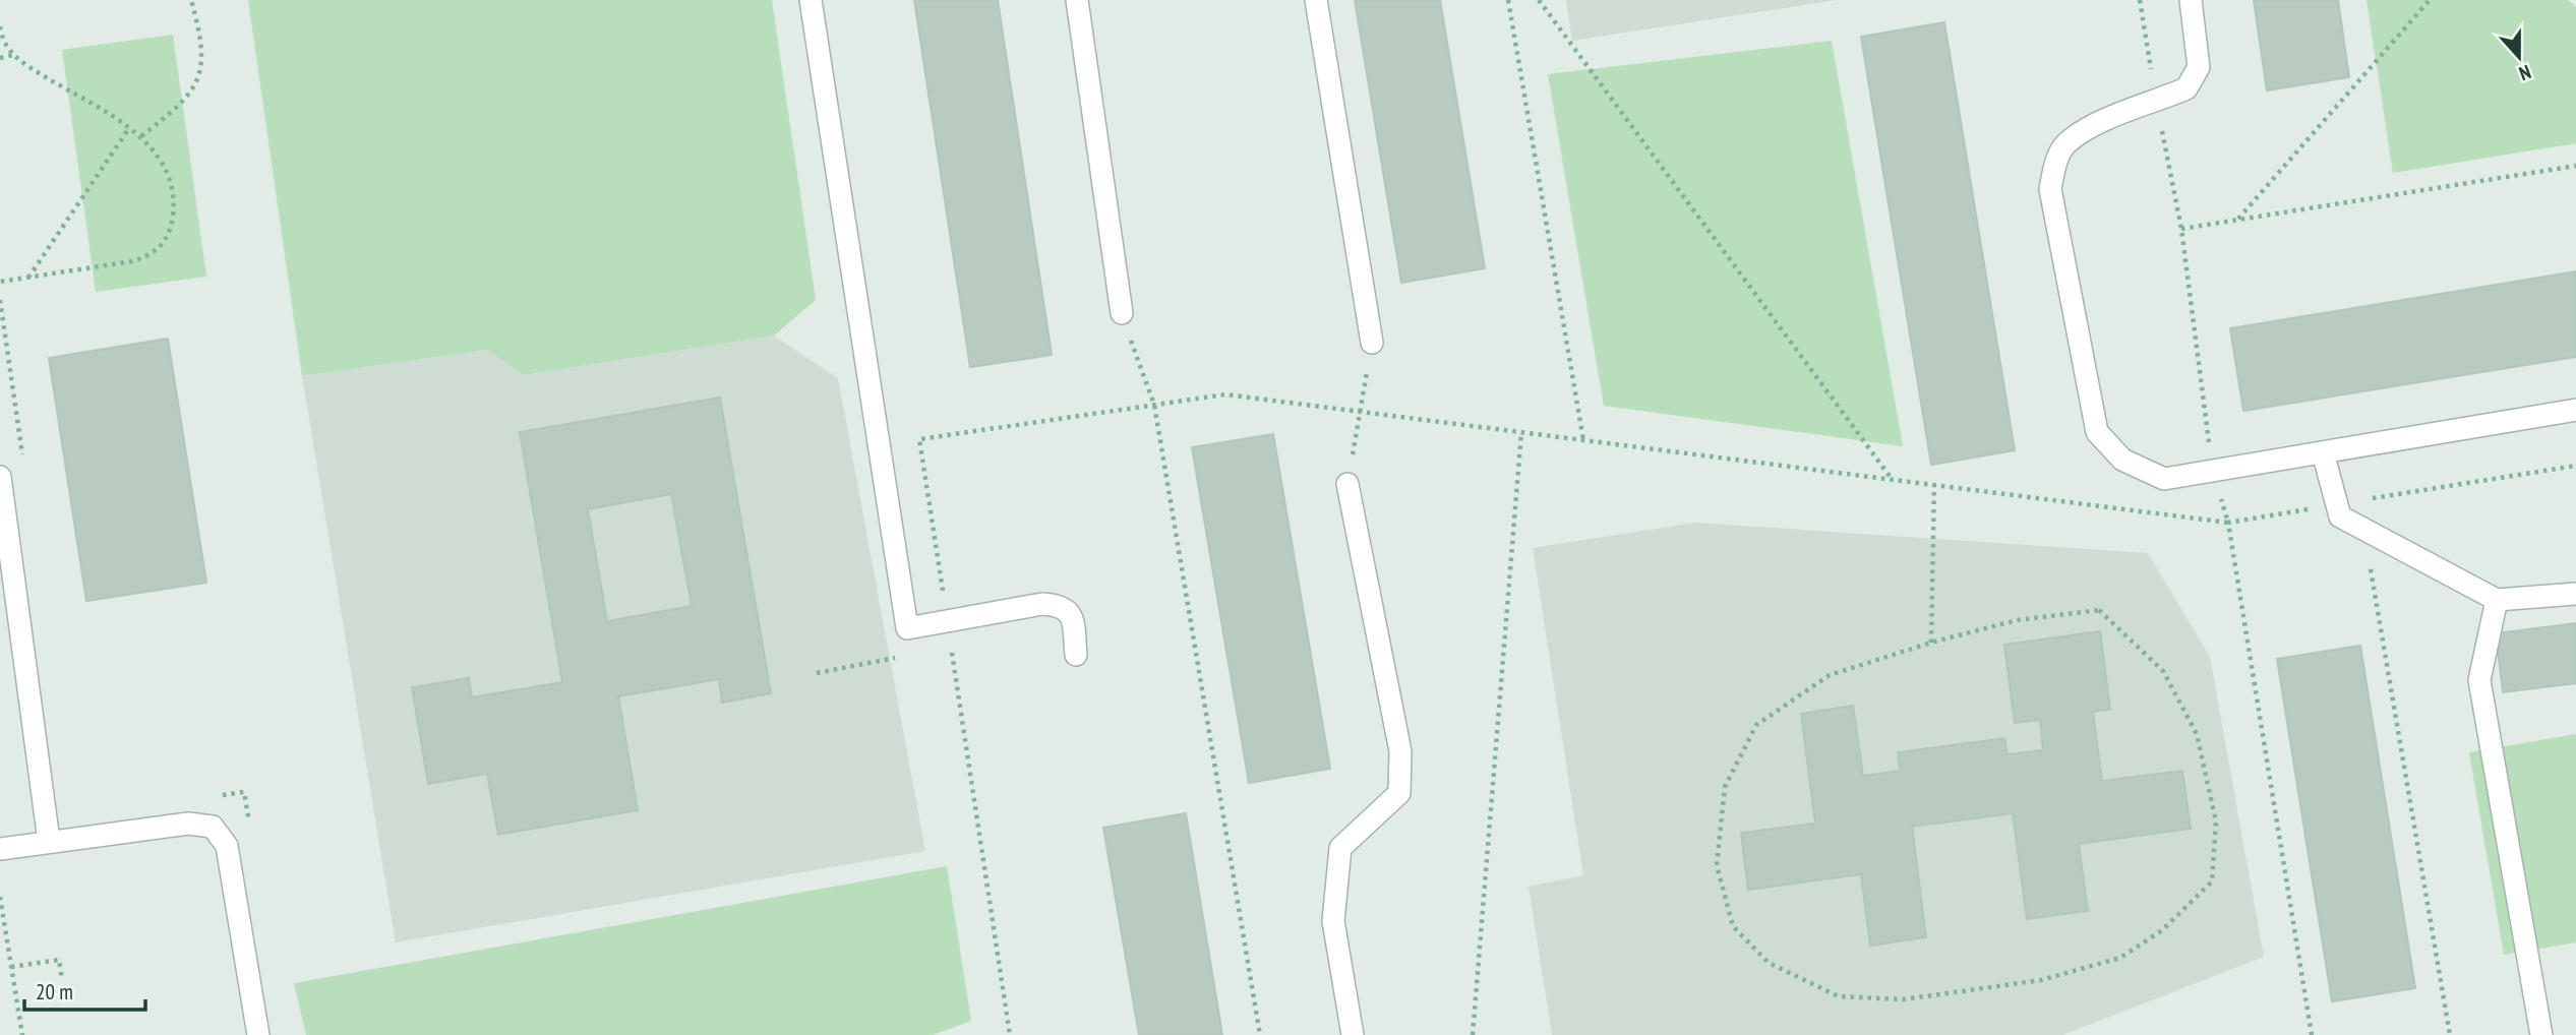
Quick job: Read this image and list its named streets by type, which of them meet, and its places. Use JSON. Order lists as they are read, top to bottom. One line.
{"scale_bar":"20 m","north":"bottom"}
